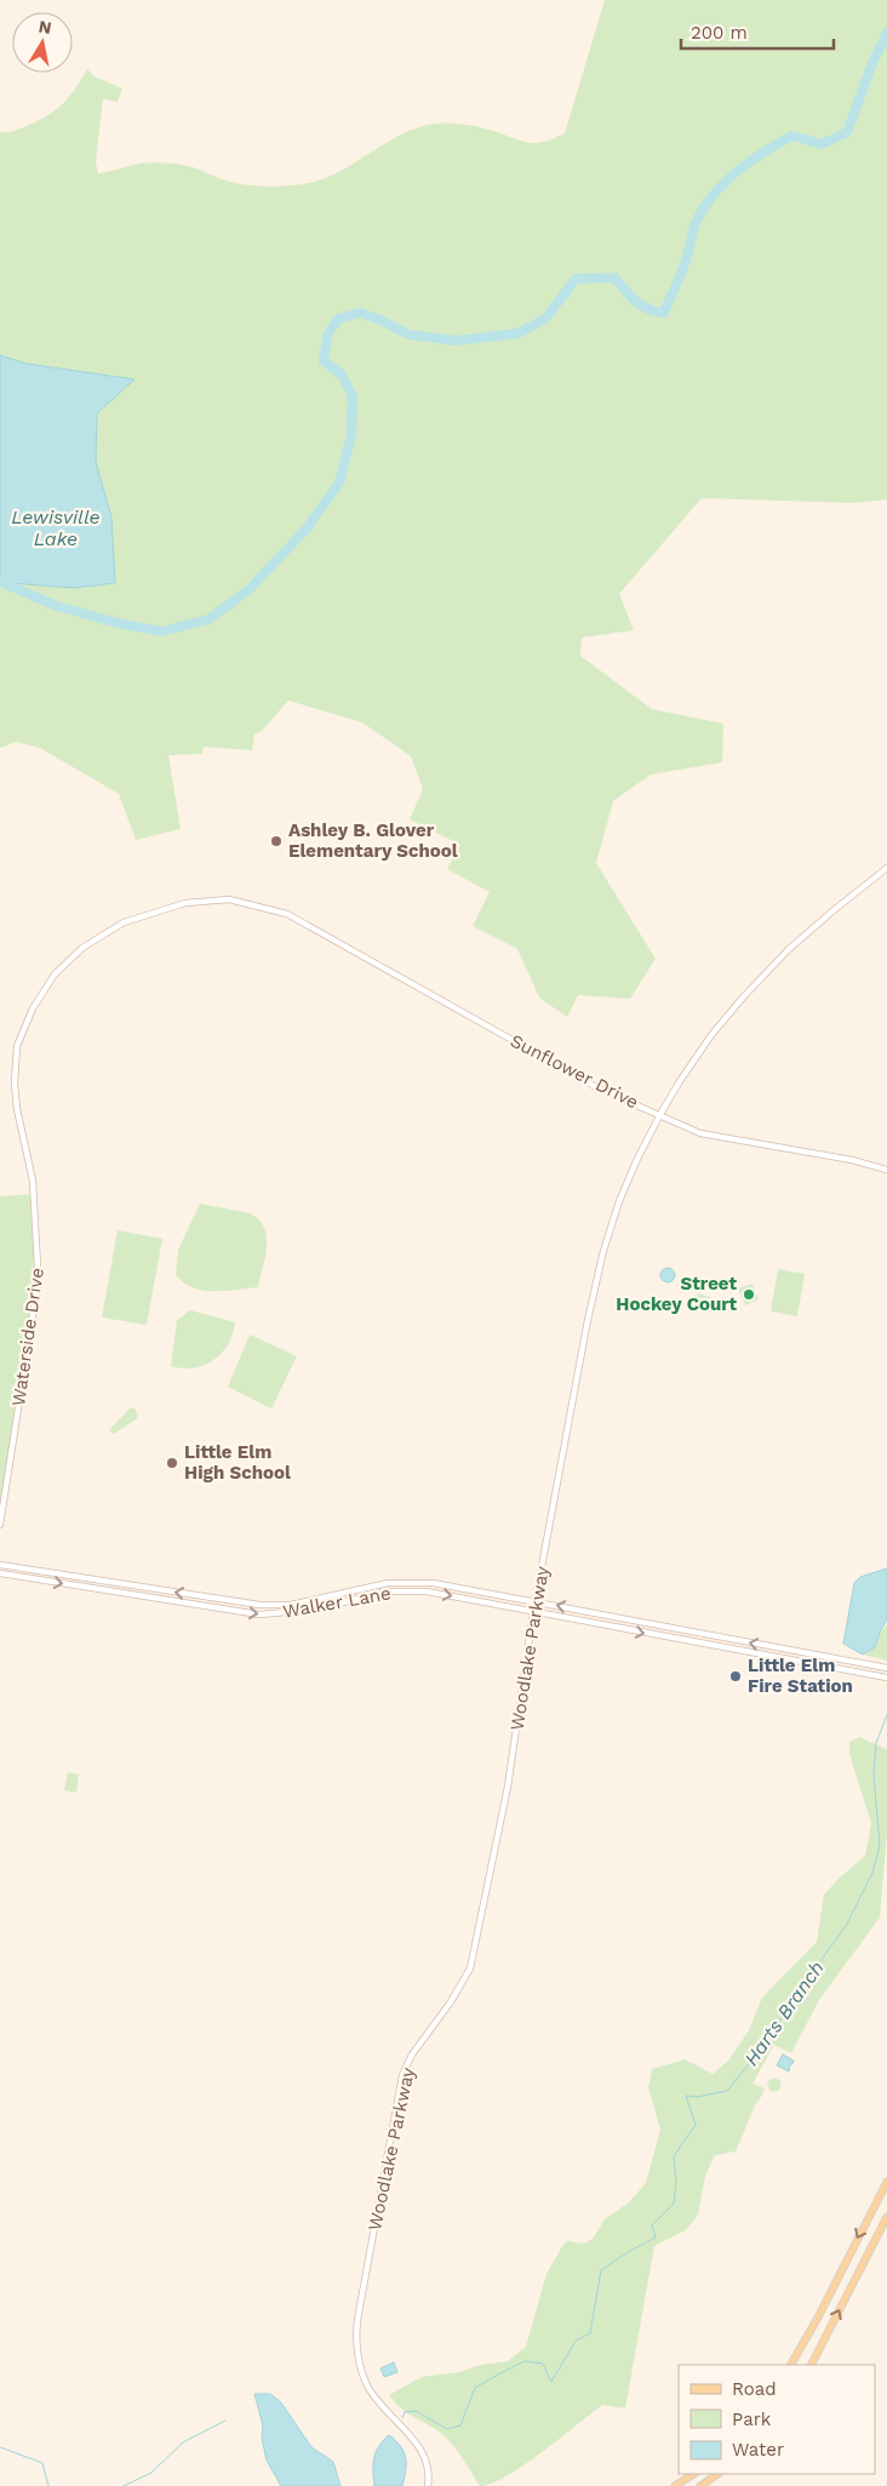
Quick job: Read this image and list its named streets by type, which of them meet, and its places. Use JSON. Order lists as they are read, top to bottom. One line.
{"streets":{"street":["Sunflower Drive","Waterside Drive","Walker Lane","Woodlake Parkway"]},"crossings":[["Sunflower Drive","Waterside Drive"],["Sunflower Drive","Woodlake Parkway"],["Walker Lane","Woodlake Parkway"]],"water":["Lewisville Lake","Harts Branch"],"places":["Ashley B. Glover Elementary School","Street Hockey Court","Little Elm High School","Little Elm Fire Station"],"legend":["Road","Park","Water"],"scale_bar":"200 m","north":"top"}
